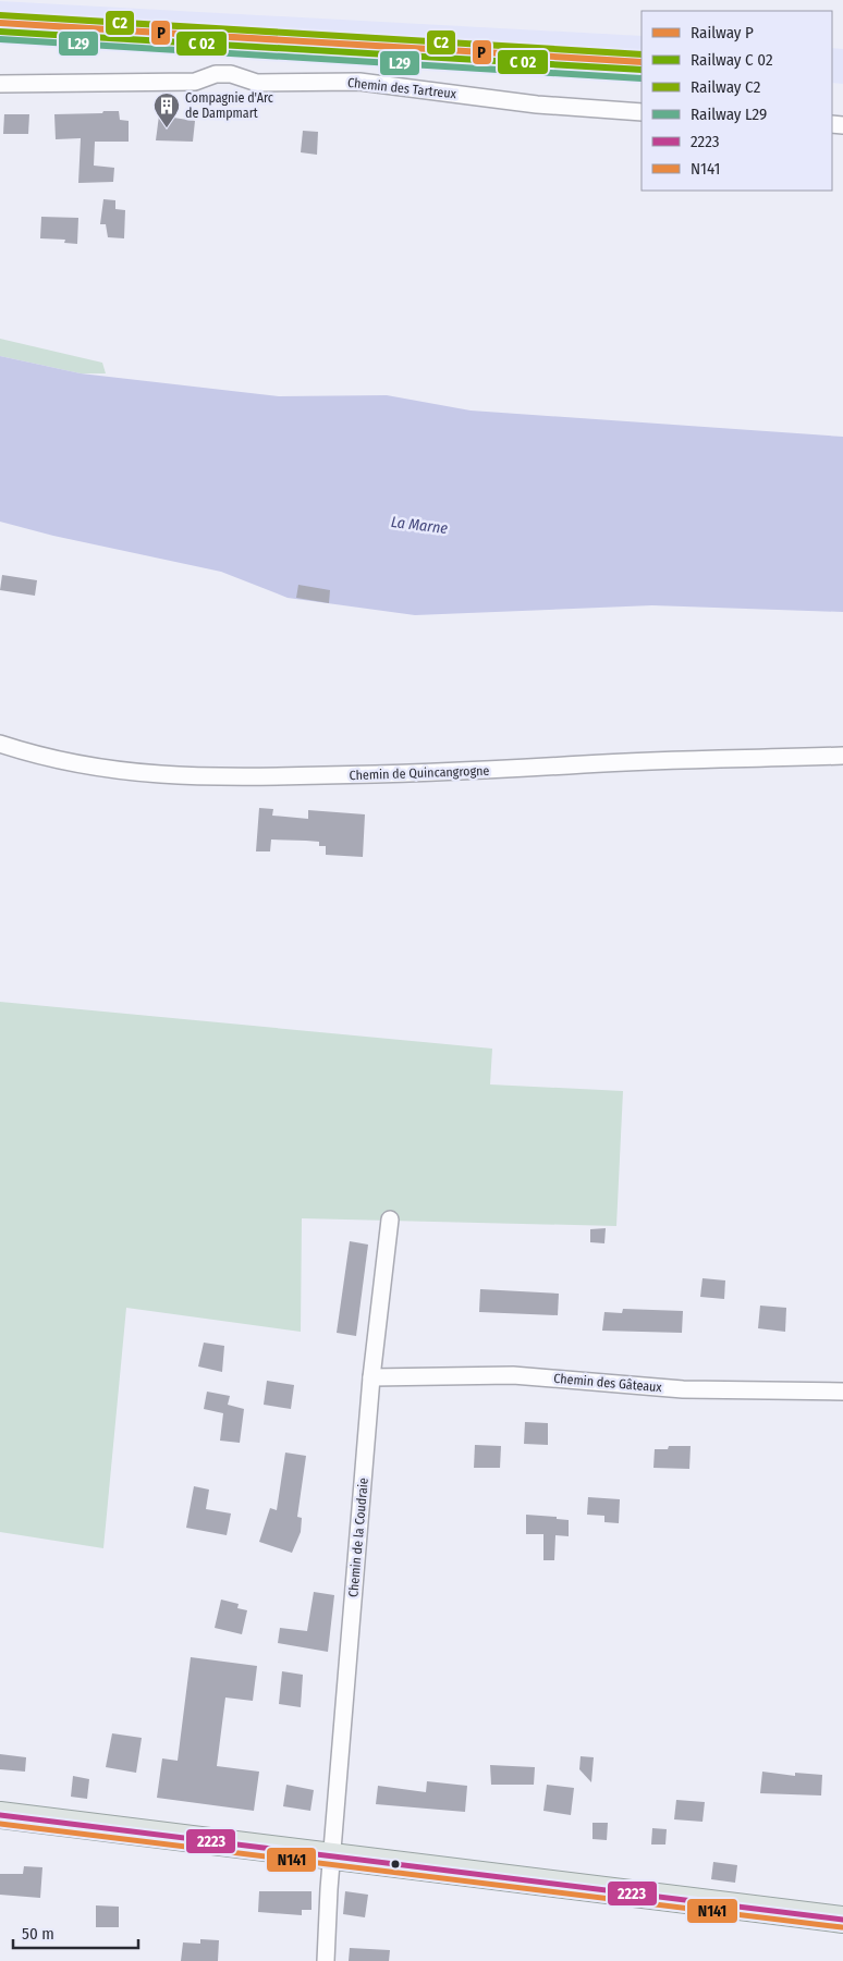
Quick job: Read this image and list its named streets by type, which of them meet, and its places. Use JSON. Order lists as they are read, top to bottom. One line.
{"streets":{"street":["Chemin des Tartreux","Chemin de Quincangrogne","Chemin des Gâteaux","Chemin de la Coudraie"]},"crossings":[["Chemin des Gâteaux","Chemin de la Coudraie"]],"water":["La Marne"],"places":{"building":["Compagnie d'Arc de Dampmart"]},"lines":["rail line C2","rail line P","rail line L29","transit line 2223","transit line N141"],"legend":["Railway P","Railway C 02","Railway C2","Railway L29","2223","N141"],"scale_bar":"50 m"}
